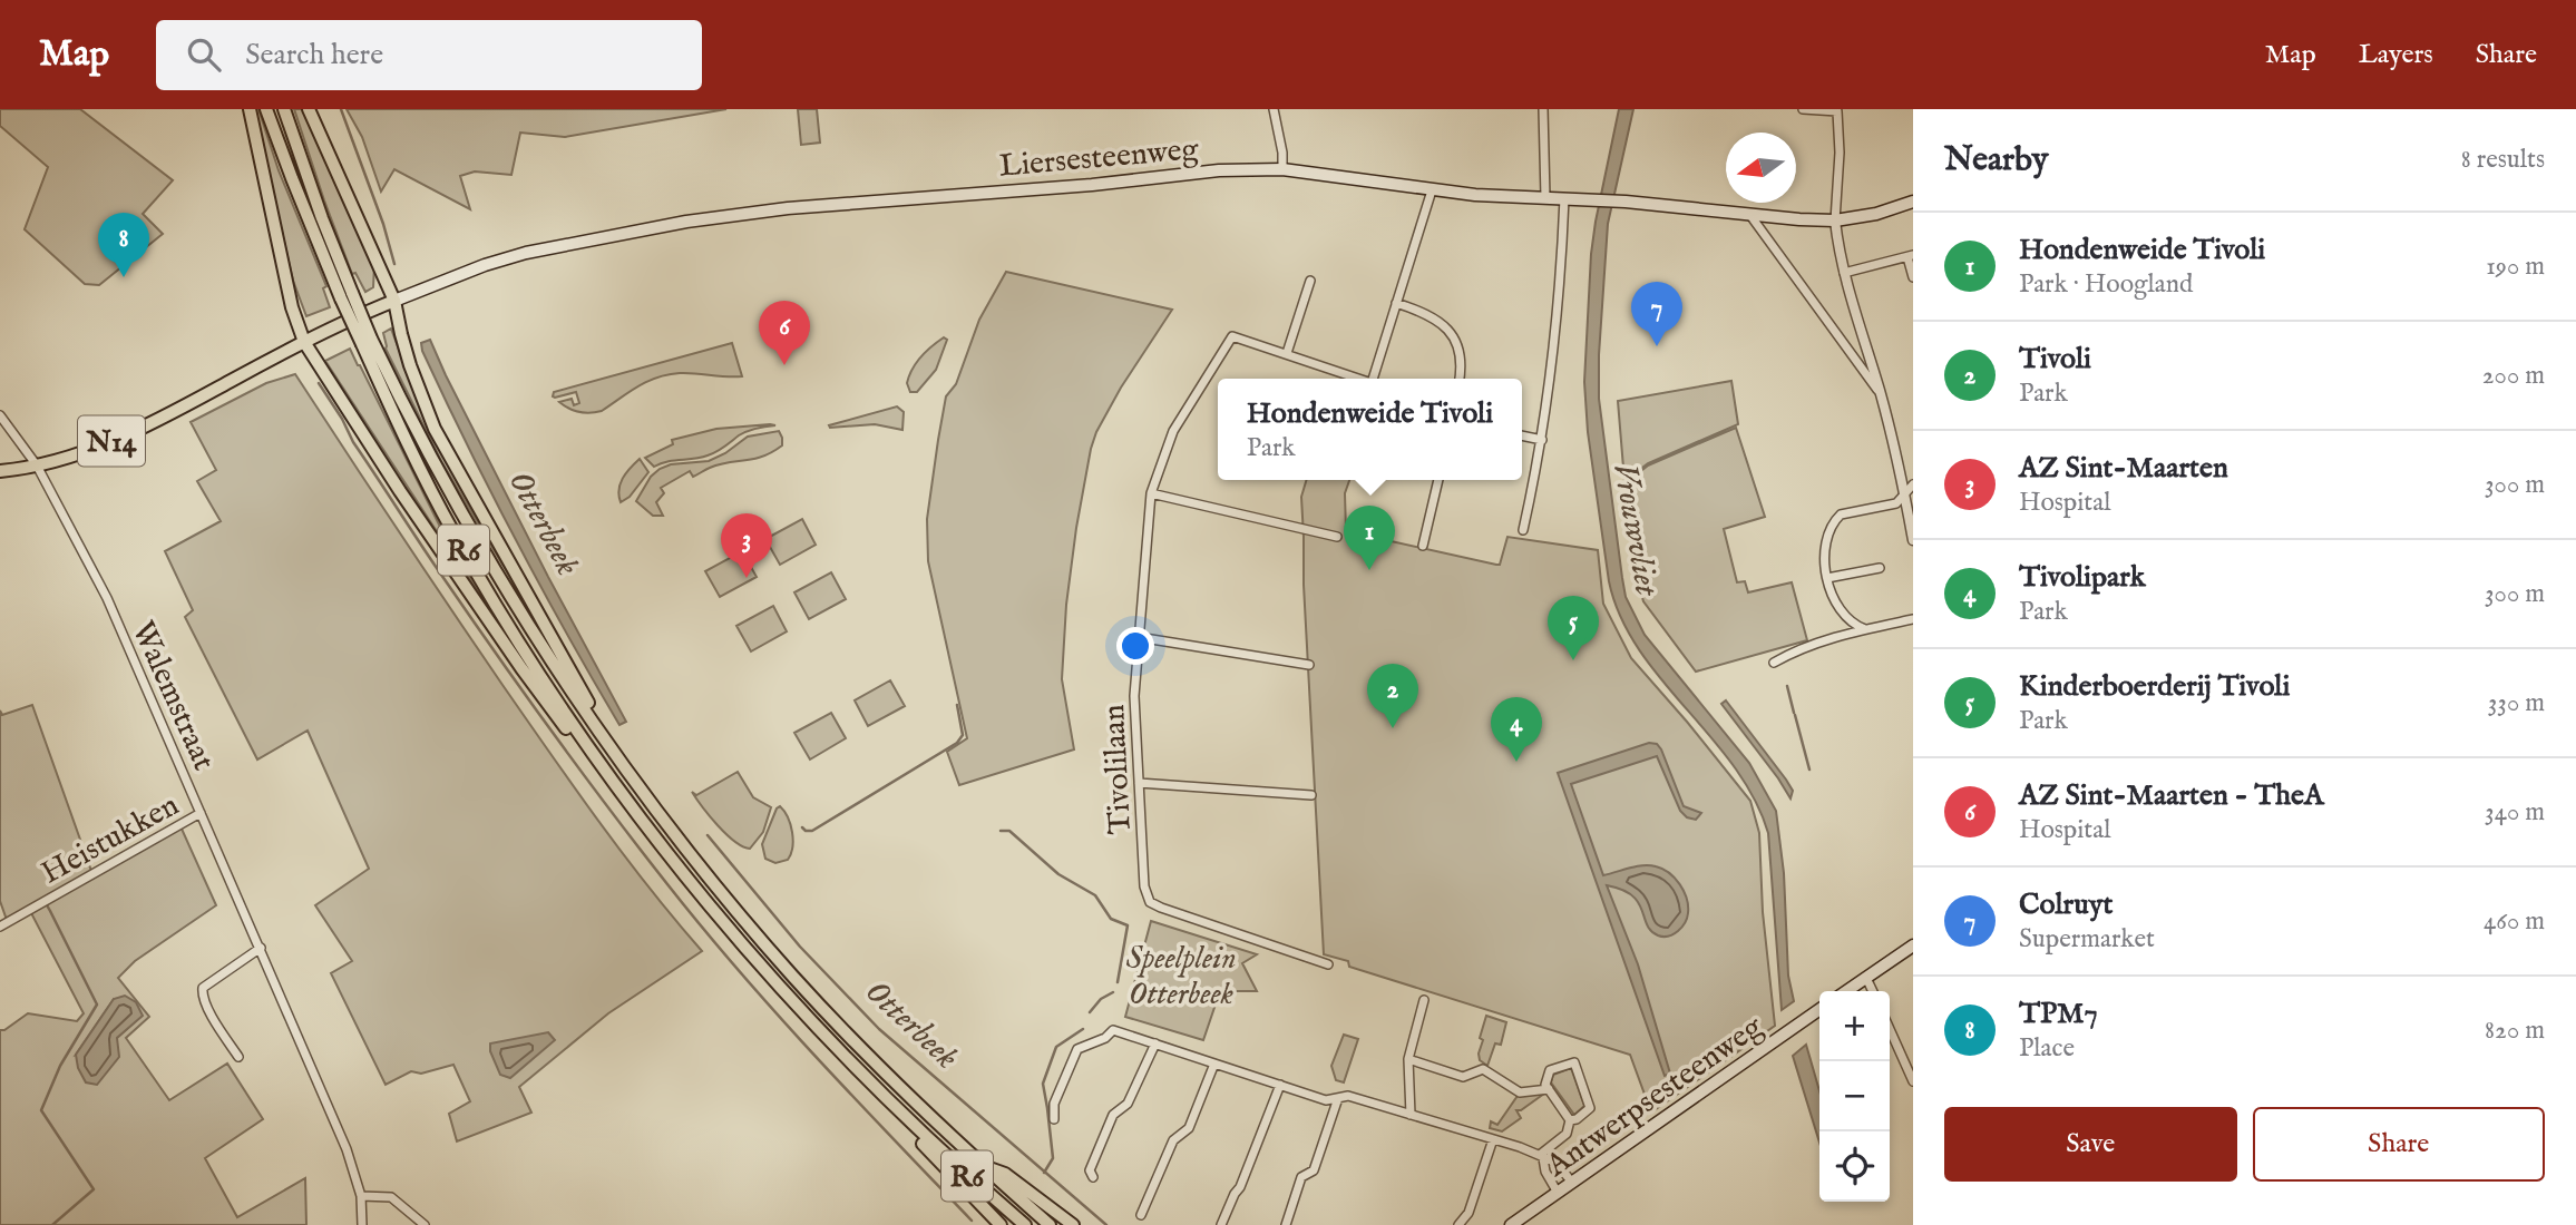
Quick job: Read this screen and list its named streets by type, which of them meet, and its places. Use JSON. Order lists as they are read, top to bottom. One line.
{"streets":{"main road":["Liersesteenweg","N14","R6","Antwerpsesteenweg"],"street":["Walemstraat","Tivolilaan","Heistukken"]},"crossings":[["Liersesteenweg","N14"],["Liersesteenweg","Tivolilaan"],["N14","Walemstraat"],["Walemstraat","Heistukken"]],"water":["Otterbeek","Vrouwvliet"],"parks":["Speelplein Otterbeek"],"north":"left","page":{"header":"Map","search":"Search here","nav":["Map","Layers","Share"],"heading":["Nearby","8 results"],"list":[{"mark":"1","name":"Hondenweide Tivoli","note":"Park · Hoogland","value":"190 m"},{"mark":"2","name":"Tivoli","note":"Park","value":"200 m"},{"mark":"3","name":"AZ Sint-Maarten","note":"Hospital","value":"300 m"},{"mark":"4","name":"Tivolipark","note":"Park","value":"300 m"},{"mark":"5","name":"Kinderboerderij Tivoli","note":"Park","value":"330 m"},{"mark":"6","name":"AZ Sint-Maarten - TheA","note":"Hospital","value":"340 m"},{"mark":"7","name":"Colruyt","note":"Supermarket","value":"460 m"},{"mark":"8","name":"TPM7","note":"Place","value":"820 m"}],"pins":["8","7","6","1","3","5","2","4"],"popup":["Hondenweide Tivoli","Park"],"map_buttons":["+","−"],"buttons":["Save","Share"]}}
